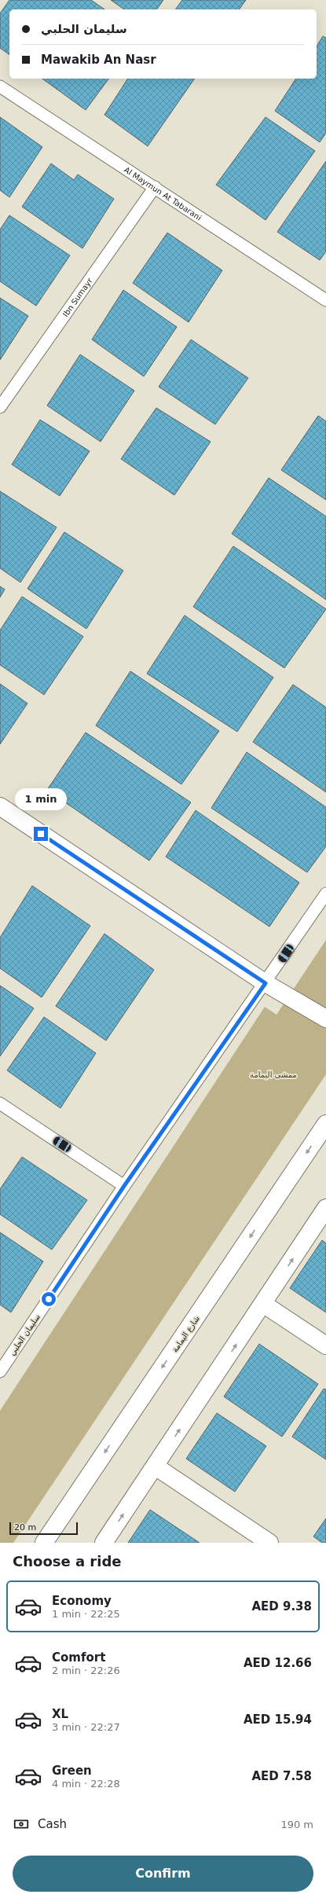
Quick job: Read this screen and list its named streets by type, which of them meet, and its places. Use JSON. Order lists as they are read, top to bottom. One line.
{"streets":{"main road":["شارع اليمامة"],"lane":["Al Maymun At Tabarani","Ibn Sumayr","سليمان الحلبي"]},"crossings":[["Al Maymun At Tabarani","Ibn Sumayr"]],"parks":["ممشى اليمامة"],"scale_bar":"20 m","page":{"banner":["سليمان الحلبي","Mawakib An Nasr"],"bubble":"1 min","scale":"20 m","heading":"Choose a ride","list":[{"name":"Economy","note":"1 min · 22:25","value":"AED 9.38"},{"name":"Comfort","note":"2 min · 22:26","value":"AED 12.66"},{"name":"XL","note":"3 min · 22:27","value":"AED 15.94"},{"name":"Green","note":"4 min · 22:28","value":"AED 7.58"}],"pay":["Cash","190 m"],"buttons":"Confirm"}}
